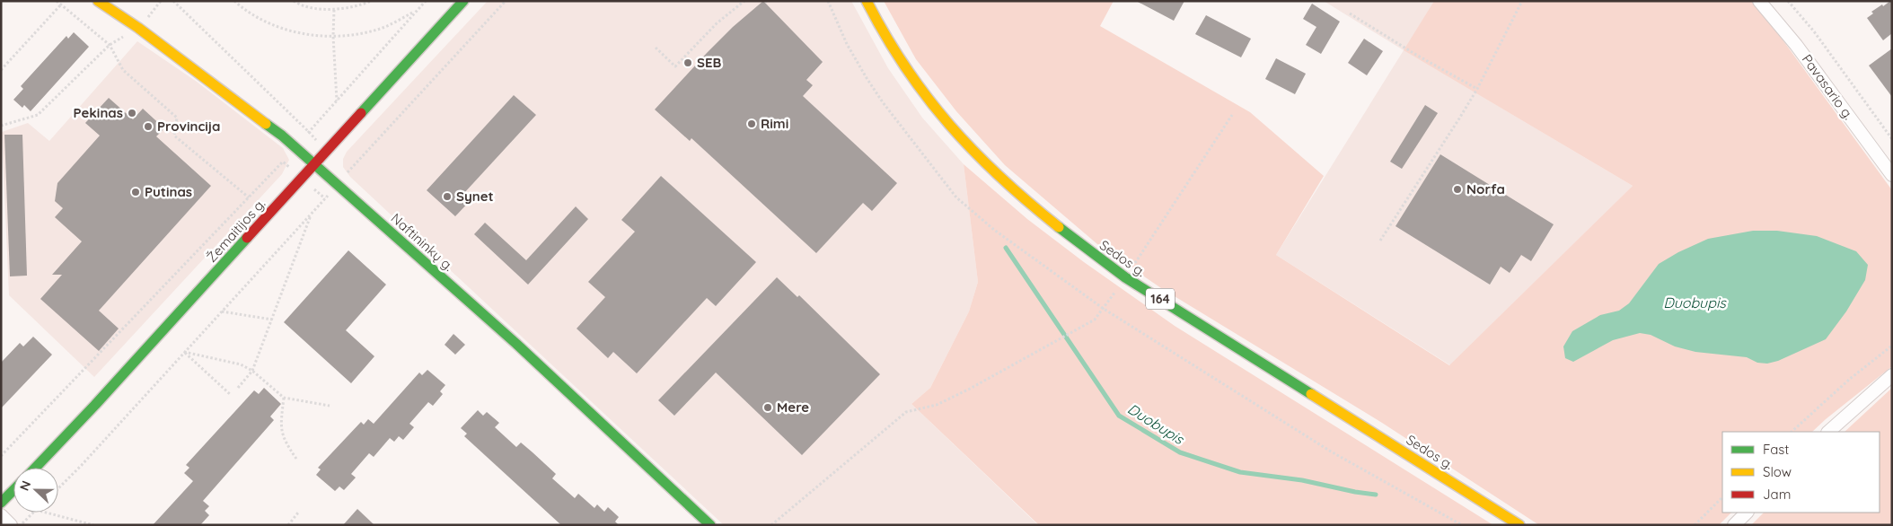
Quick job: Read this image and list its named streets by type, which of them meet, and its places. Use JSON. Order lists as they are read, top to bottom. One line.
{"streets":{"main road":["Žemaitijos g.","Naftininkų g.","Sedos g.","164"],"street":["Pavasario g."]},"crossings":[["Žemaitijos g.","Naftininkų g."]],"water":["Duobupis"],"places":["SEB","Pekinas","Rimi","Provincija","Norfa","Putinas","Synet","Mere"],"legend":["Fast","Slow","Jam"],"north":"left"}
